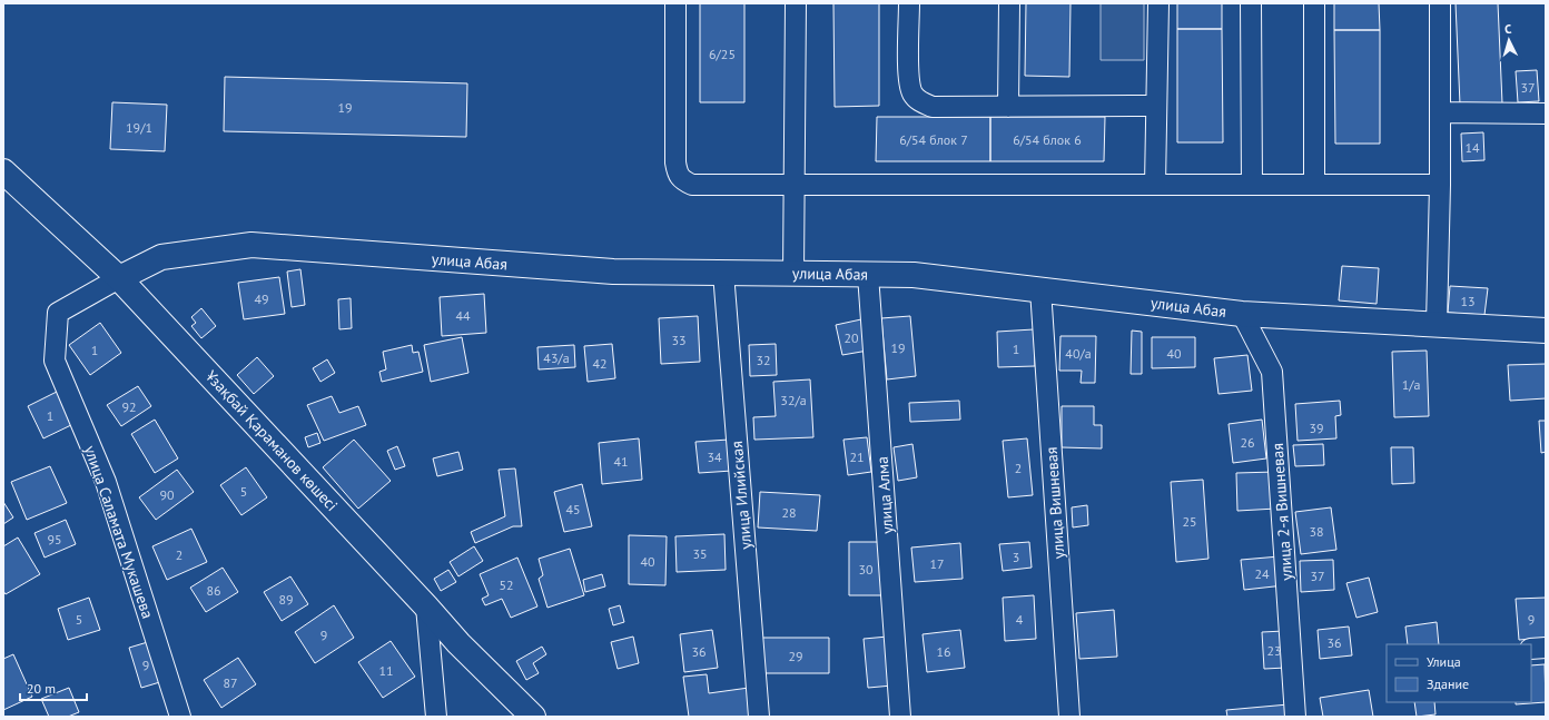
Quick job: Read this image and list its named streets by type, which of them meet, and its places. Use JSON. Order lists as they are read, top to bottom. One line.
{"streets":{"street":["улица Абая","Ұзақбай Қараманов көшесі","улица Илийская","улица Алма","улица Вишневая","улица 2-я Вишневая","улица Саламата Мукашева"]},"crossings":[["улица Абая","Ұзақбай Қараманов көшесі"],["улица Абая","улица Илийская"],["улица Абая","улица Алма"],["улица Абая","улица Вишневая"],["улица Абая","улица 2-я Вишневая"],["улица Абая","улица Саламата Мукашева"],["Ұзақбай Қараманов көшесі","улица Саламата Мукашева"]],"house_numbers":["6/25","37","19","19/1","6/54 блок 7","6/54 блок 6","14","49","13","44","20","33","19","1","1","40/а","40","43/а","32","42","1/а","32/а","92","1","39","26","34","21","41","2","5","90","45","28","25","38","95","35","2","3","40","17","30","24","37","52","86","89","5","4","9","9","36","23","36","16","29","9","11","87"],"legend":["Улица","Здание"],"scale_bar":"20 m","north":"top"}
